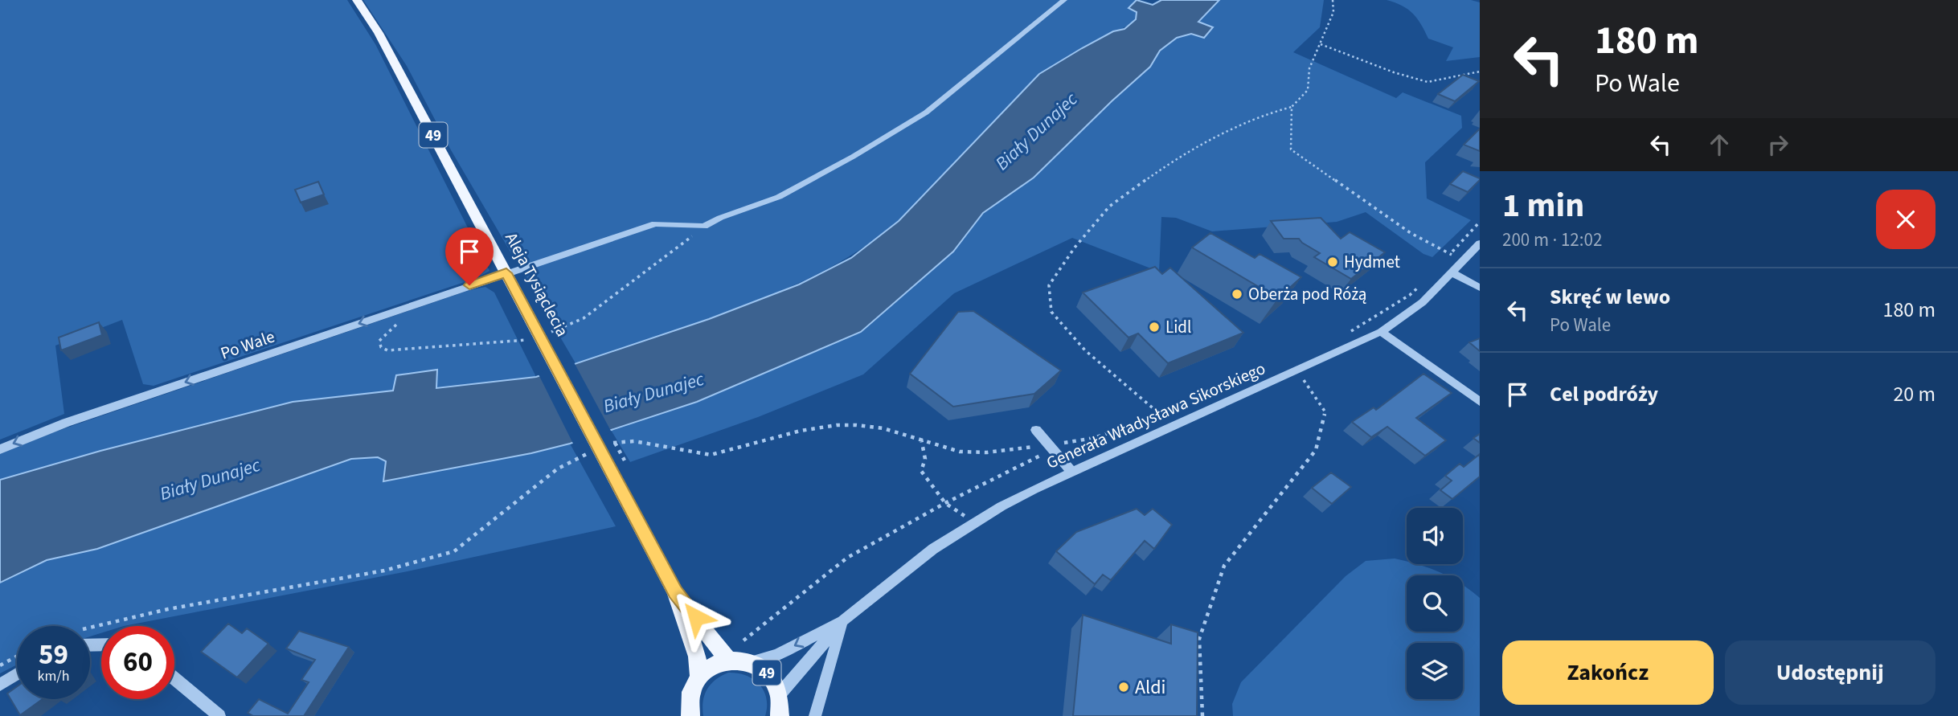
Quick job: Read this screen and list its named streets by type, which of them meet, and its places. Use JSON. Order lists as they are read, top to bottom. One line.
{"streets":{"main road":["49","Aleja Tysiąclecia"],"street":["Po Wale","Generała Władysława Sikorskiego"]},"crossings":[["49","Aleja Tysiąclecia"],["49","Generała Władysława Sikorskiego"],["Aleja Tysiąclecia","Po Wale"]],"one_way":["Po Wale"],"water":["Biały Dunajec"],"places":["Hydmet","Oberża pod Różą","Lidl","Aldi"],"page":{"turn":["180 m","Po Wale"],"heading":["1 min","200 m · 12:02"],"list":[{"name":"Skręć w lewo","note":"Po Wale","value":"180 m"},{"name":"Cel podróży","value":"20 m"}],"speed":"59 km/h","limit":"60","buttons":["Zakończ","Udostępnij"]}}
